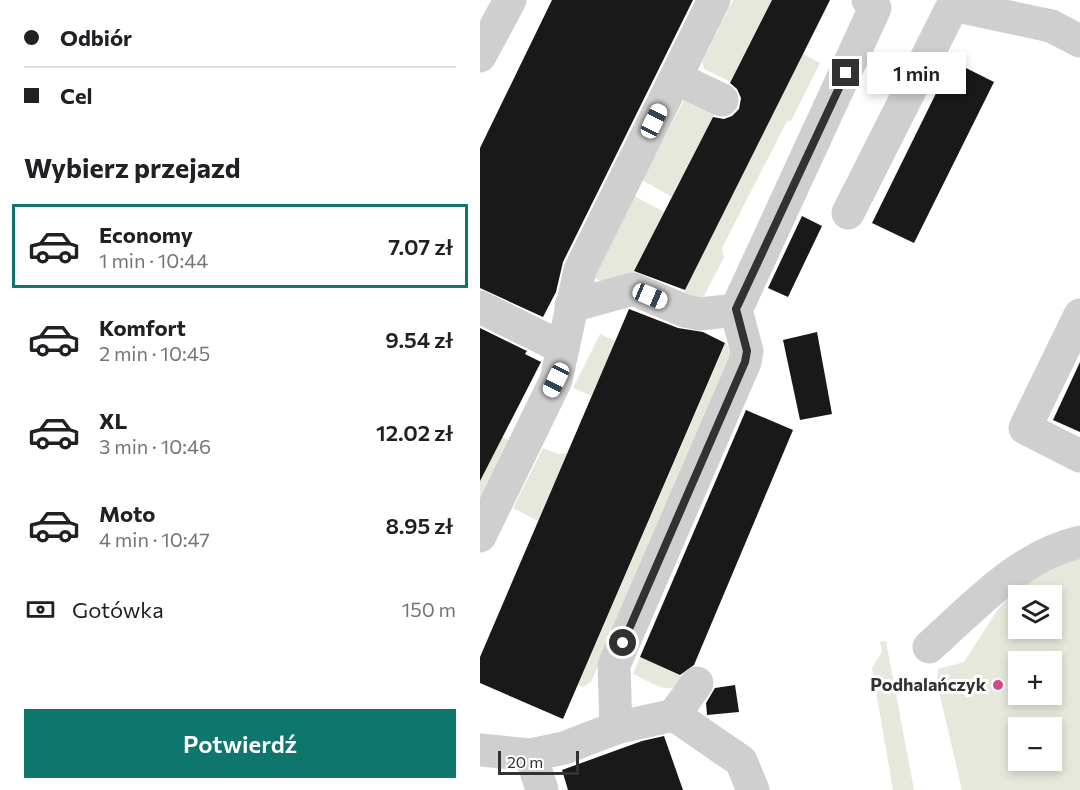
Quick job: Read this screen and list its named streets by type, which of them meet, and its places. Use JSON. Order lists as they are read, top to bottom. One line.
{"places":["Podhalańczyk"],"scale_bar":"20 m","page":{"banner":["Odbiór","Cel"],"bubble":"1 min","heading":"Wybierz przejazd","list":[{"name":"Economy","note":"1 min · 10:44","value":"7.07 zł"},{"name":"Komfort","note":"2 min · 10:45","value":"9.54 zł"},{"name":"XL","note":"3 min · 10:46","value":"12.02 zł"},{"name":"Moto","note":"4 min · 10:47","value":"8.95 zł"}],"pay":["Gotówka","150 m"],"map_buttons":["+","−"],"buttons":"Potwierdź","scale":"20 m"}}
